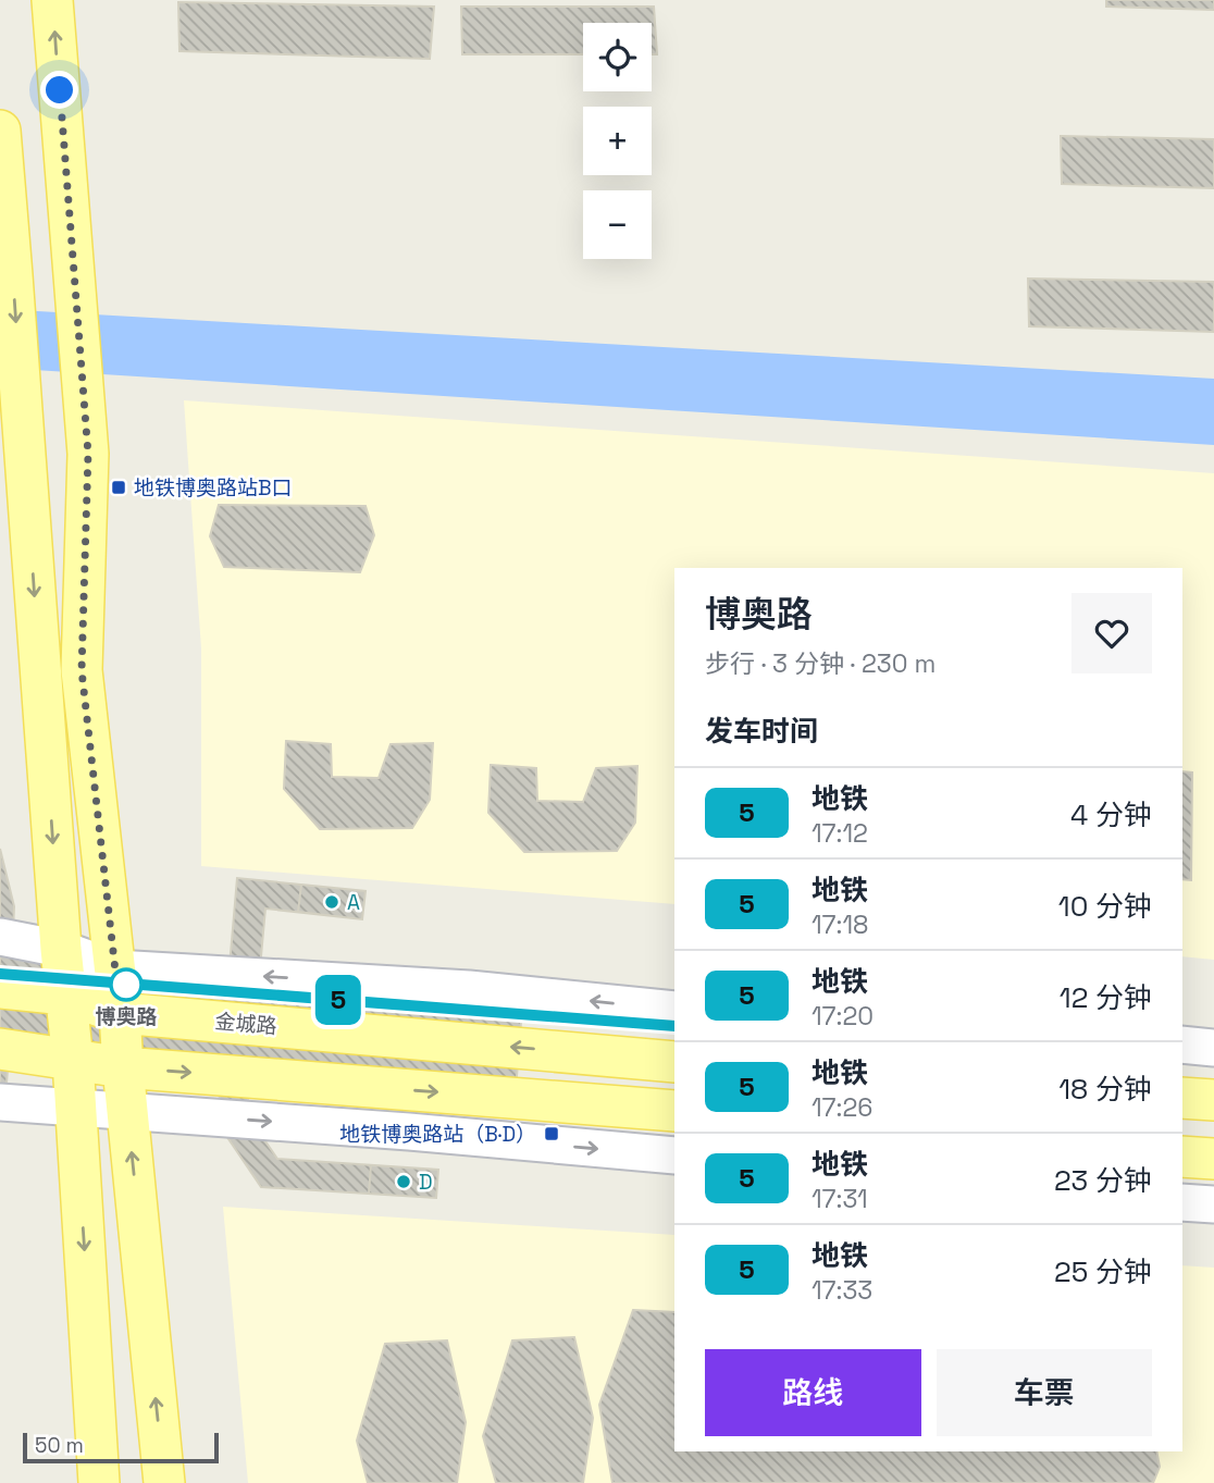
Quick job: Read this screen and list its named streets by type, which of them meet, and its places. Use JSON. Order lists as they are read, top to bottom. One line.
{"streets":{"main road":["金城路"]},"places":{"transit":["地铁博奥路站B口","地铁博奥路站（B·D）"],"other":["A","博奥路","D"]},"lines":["metro line 5"],"scale_bar":"50 m","page":{"on_map":"5","map_buttons":["+","−"],"heading":[["博奥路","步行 · 3 分钟 · 230 m"],"发车时间"],"list":[{"mark":"5","name":"地铁","note":"17:12","value":"4 分钟"},{"mark":"5","name":"地铁","note":"17:18","value":"10 分钟"},{"mark":"5","name":"地铁","note":"17:20","value":"12 分钟"},{"mark":"5","name":"地铁","note":"17:26","value":"18 分钟"},{"mark":"5","name":"地铁","note":"17:31","value":"23 分钟"},{"mark":"5","name":"地铁","note":"17:33","value":"25 分钟"}],"buttons":["路线","车票"],"scale":"50 m"}}
